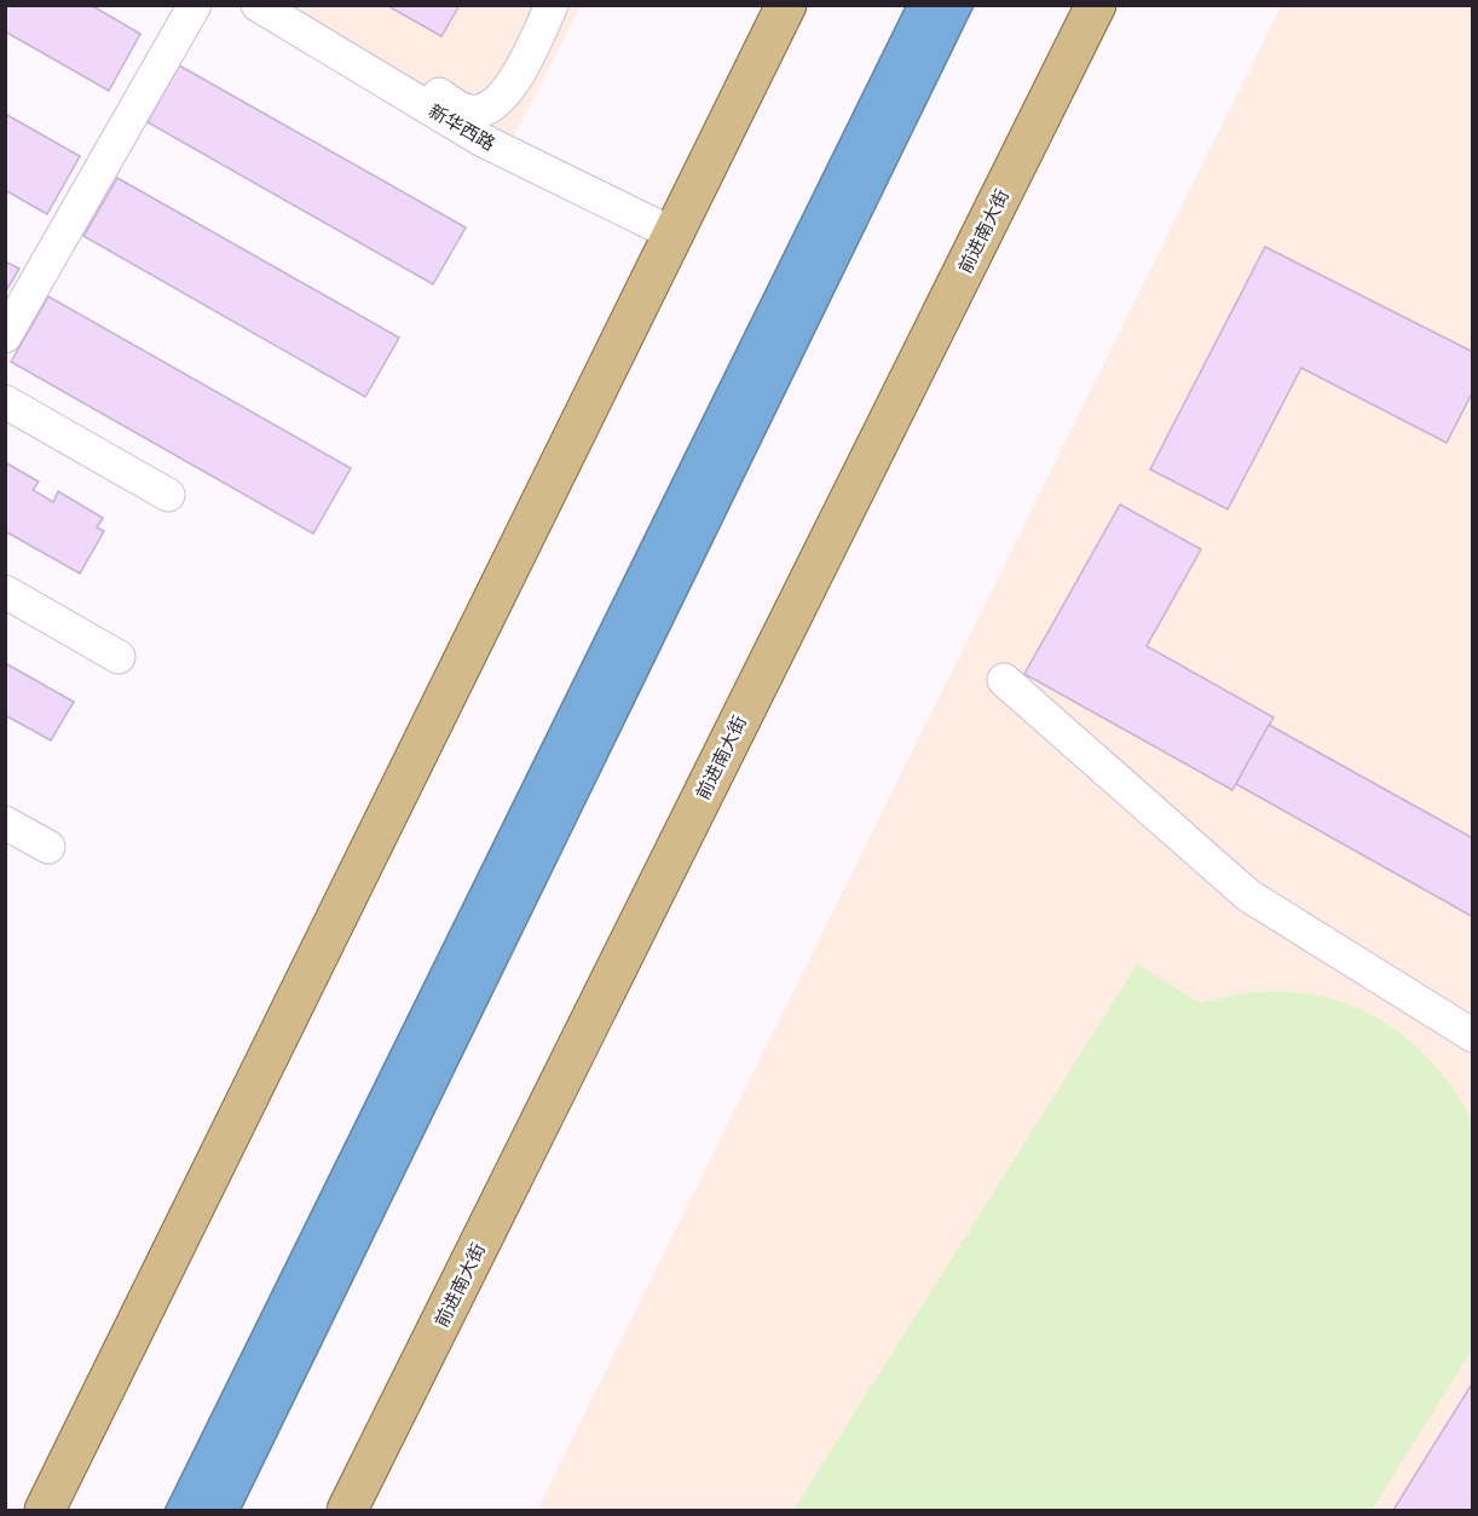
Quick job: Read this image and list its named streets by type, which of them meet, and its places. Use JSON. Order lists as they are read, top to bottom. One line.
{"streets":{"main road":["前进南大街"],"street":["新华西路"]}}
